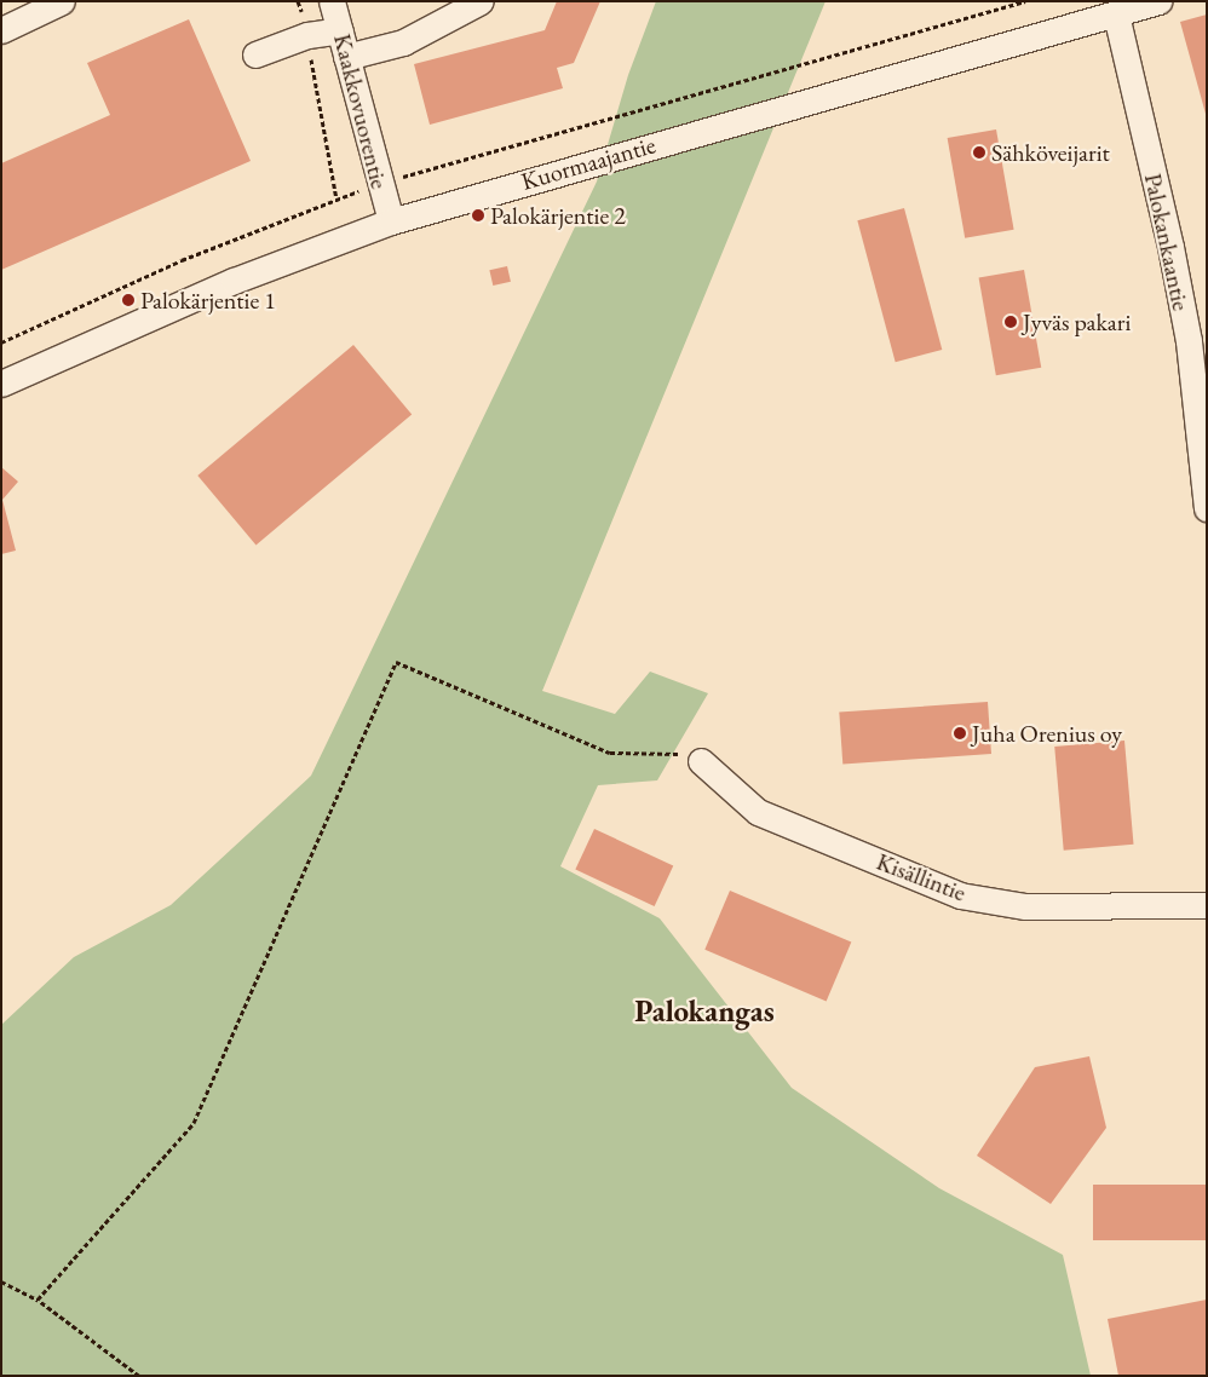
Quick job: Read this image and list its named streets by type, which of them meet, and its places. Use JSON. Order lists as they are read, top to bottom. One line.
{"streets":{"street":["Kaakkovuorentie","Kuormaajantie","Palokankaantie","Kisällintie"]},"crossings":[["Kaakkovuorentie","Kuormaajantie"],["Kuormaajantie","Palokankaantie"]],"districts":["Palokangas"],"places":["Sähköveijarit","Palokärjentie 2","Palokärjentie 1","Jyväs pakari","Juha Orenius oy"]}
